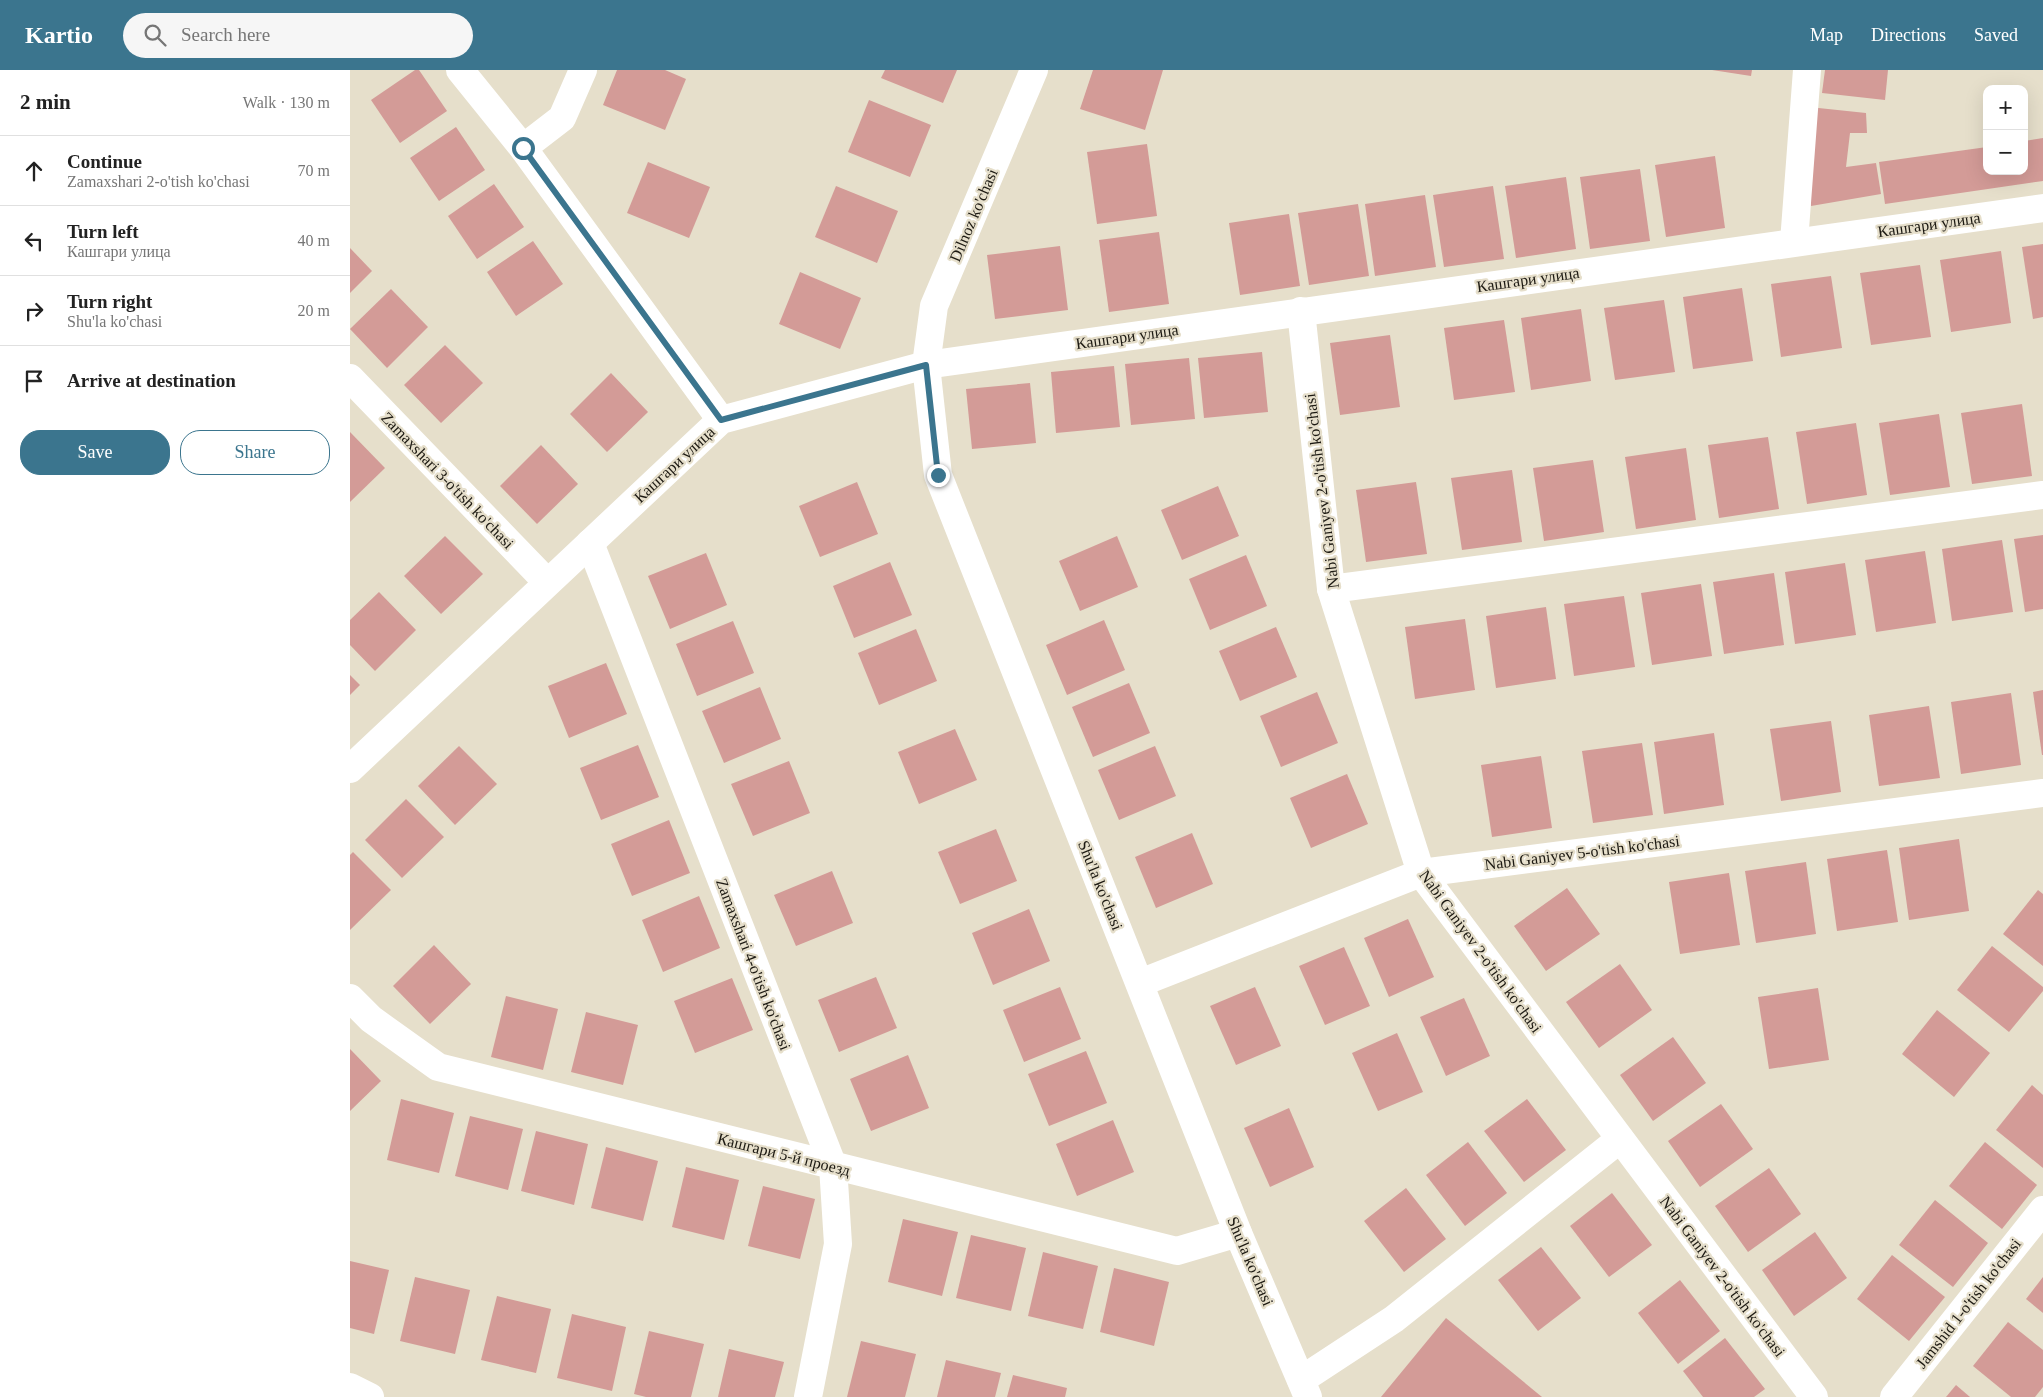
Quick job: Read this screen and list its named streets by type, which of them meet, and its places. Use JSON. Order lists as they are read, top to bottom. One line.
{"streets":{"street":["Dilnoz ko'chasi","Кашгари улица","Zamaxshari 3-o'tish ko'chasi","Nabi Ganiyev 2-o'tish ko'chasi","Nabi Ganiyev 5-o'tish ko'chasi","Shu'la ko'chasi","Zamaxshari 4-o'tish ko'chasi","Кашгари 5-й проезд","Jamshid 1-o'tish ko'chasi"]},"crossings":[["Dilnoz ko'chasi","Кашгари улица"],["Dilnoz ko'chasi","Shu'la ko'chasi"],["Кашгари улица","Zamaxshari 3-o'tish ko'chasi"],["Кашгари улица","Nabi Ganiyev 2-o'tish ko'chasi"],["Кашгари улица","Shu'la ko'chasi"],["Кашгари улица","Zamaxshari 4-o'tish ko'chasi"],["Nabi Ganiyev 2-o'tish ko'chasi","Nabi Ganiyev 5-o'tish ko'chasi"],["Nabi Ganiyev 5-o'tish ko'chasi","Shu'la ko'chasi"],["Shu'la ko'chasi","Кашгари 5-й проезд"],["Zamaxshari 4-o'tish ko'chasi","Кашгари 5-й проезд"]],"page":{"header":"Kartio","search":"Search here","nav":["Map","Directions","Saved"],"heading":["2 min","Walk · 130 m"],"map_buttons":["+","−"],"list":[["Continue","Zamaxshari 2-o'tish ko'chasi","70 m"],["Turn left","Кашгари улица","40 m"],["Turn right","Shu'la ko'chasi","20 m"],"Arrive at destination"],"buttons":["Save","Share"]}}
